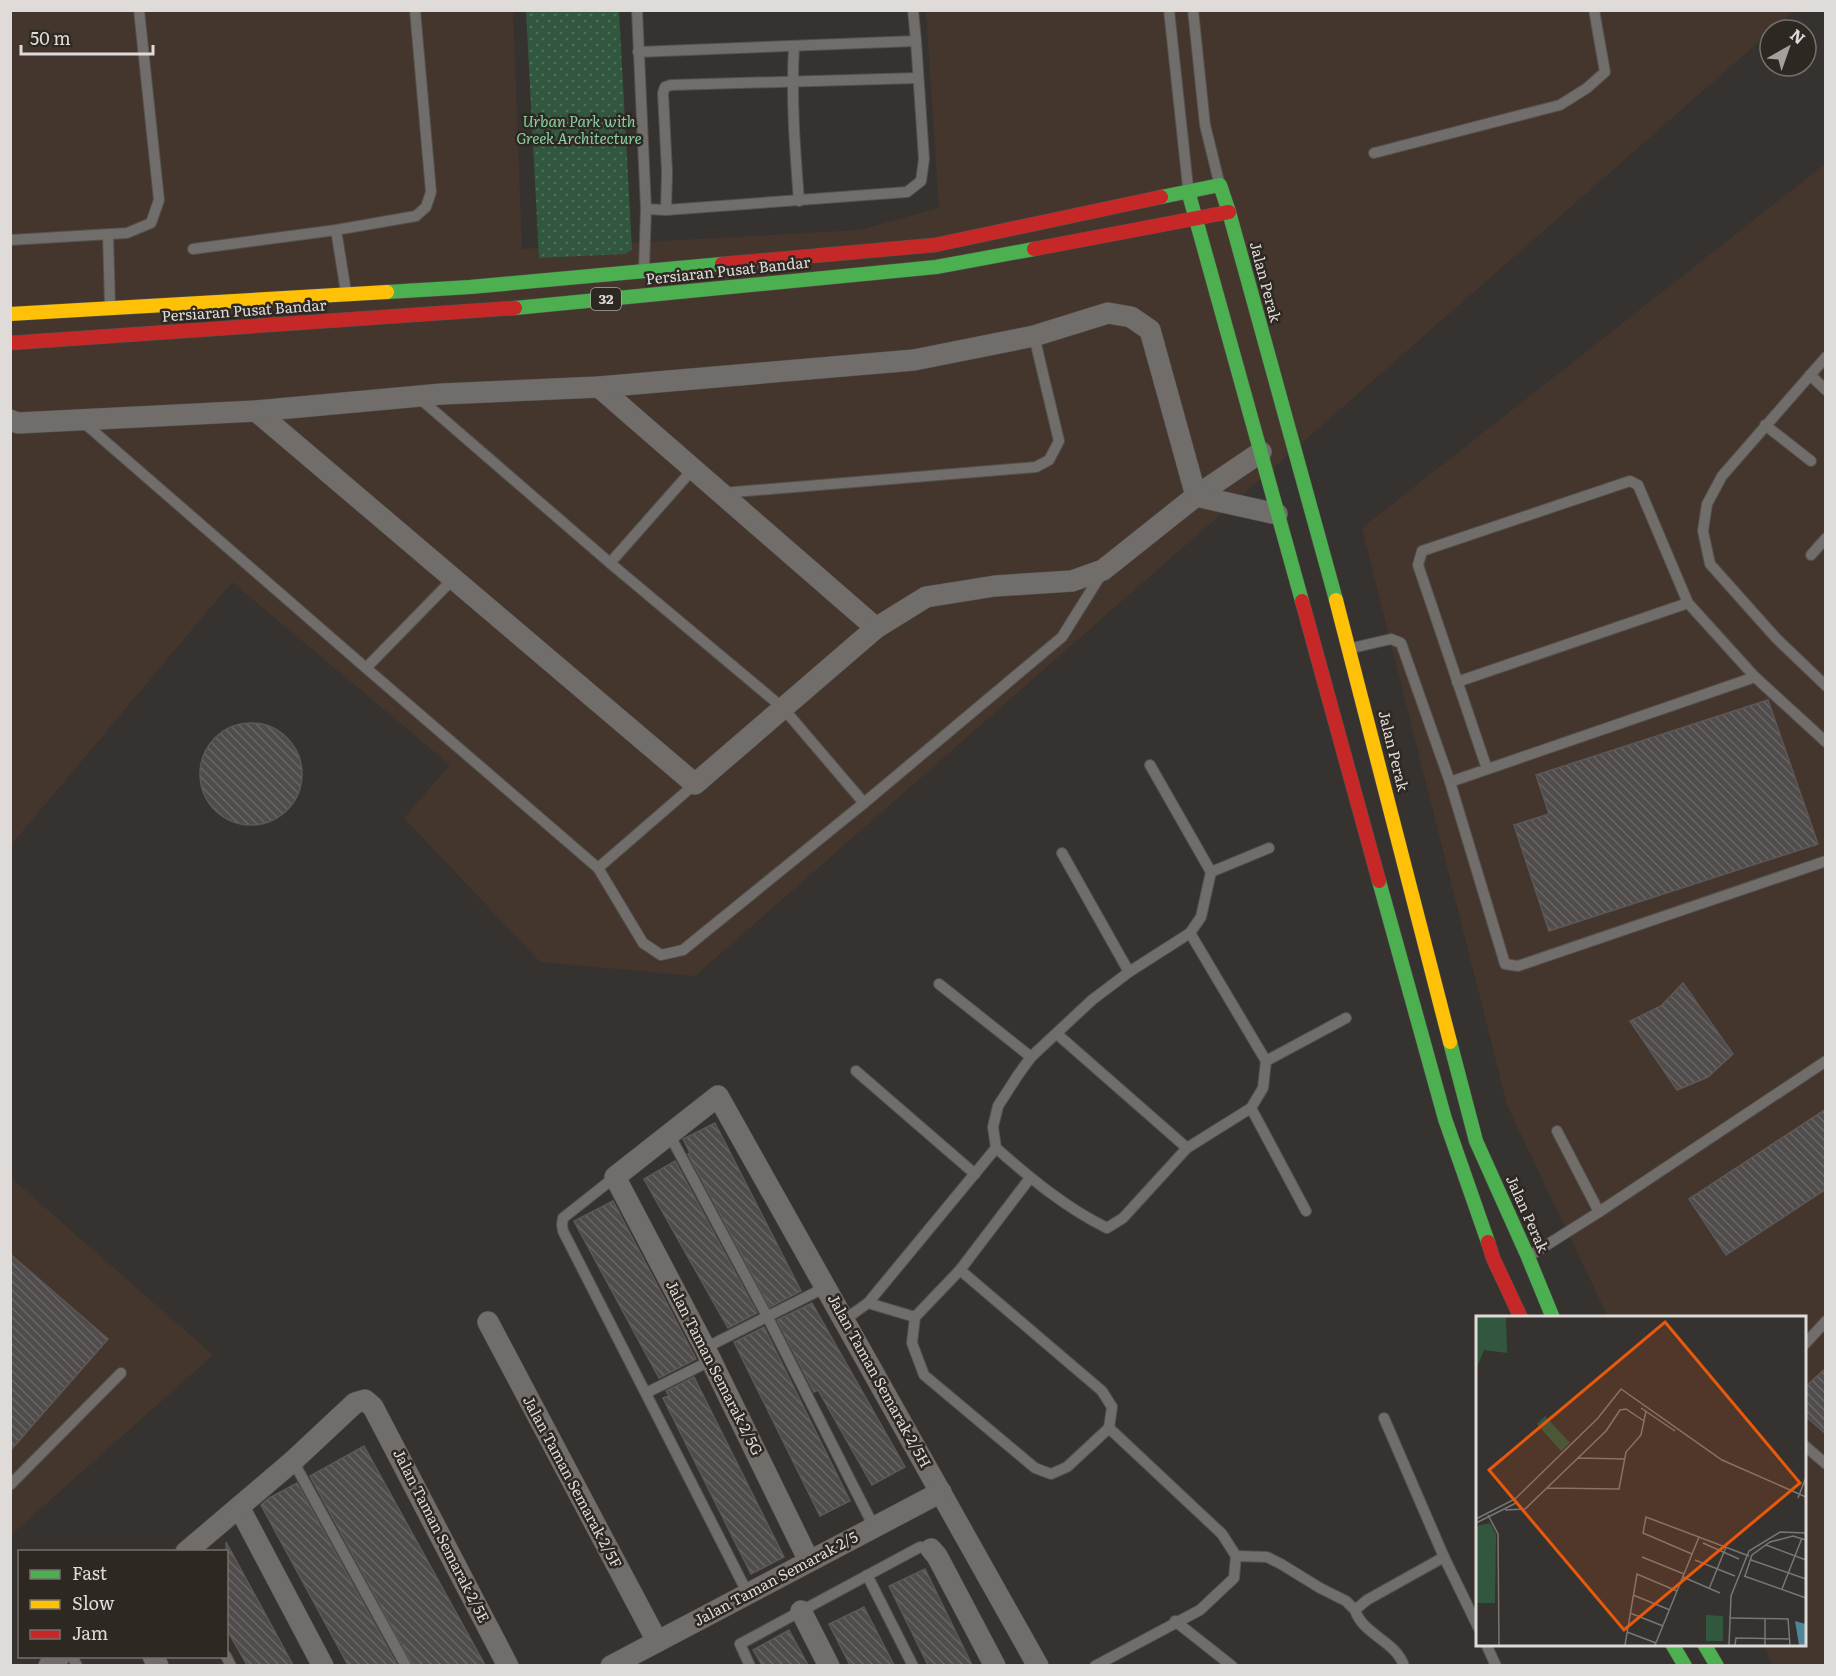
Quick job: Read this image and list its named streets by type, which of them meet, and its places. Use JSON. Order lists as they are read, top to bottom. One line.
{"streets":{"main road":["Persiaran Pusat Bandar","Jalan Perak","32"],"street":["Jalan Taman Semarak 2/5G","Jalan Taman Semarak 2/5H","Jalan Taman Semarak 2/5F","Jalan Taman Semarak 2/5E","Jalan Taman Semarak 2/5"]},"crossings":[["Persiaran Pusat Bandar","Jalan Perak"],["Jalan Taman Semarak 2/5G","Jalan Taman Semarak 2/5"],["Jalan Taman Semarak 2/5H","Jalan Taman Semarak 2/5"],["Jalan Taman Semarak 2/5F","Jalan Taman Semarak 2/5"]],"parks":["Urban Park with Greek Architecture"],"legend":["Fast","Slow","Jam"],"scale_bar":"50 m","north":"top right"}
